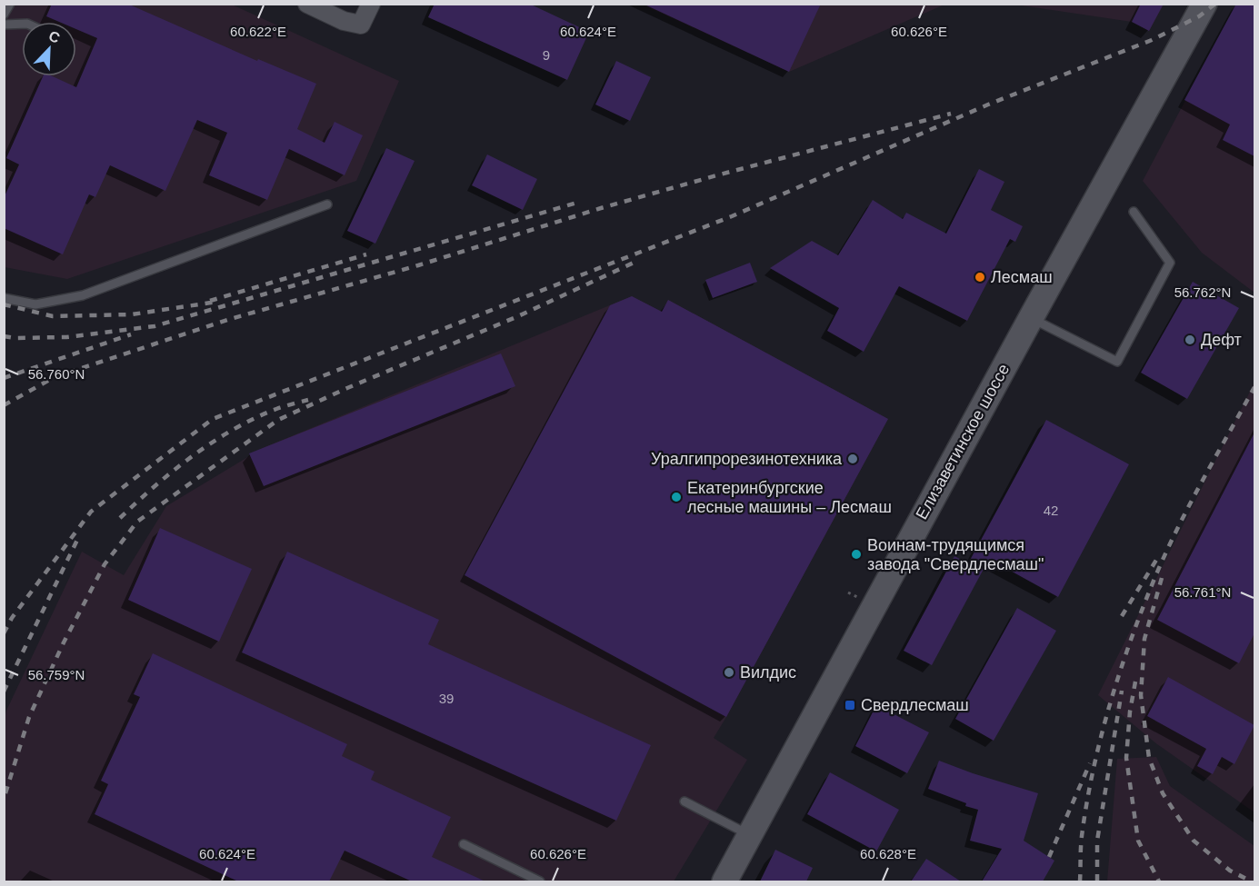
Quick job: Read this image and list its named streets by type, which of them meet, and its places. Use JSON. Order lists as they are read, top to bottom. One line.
{"streets":{"main road":["Елизаветинское шоссе"]},"places":{"other":["Лесмаш","Дефт","Уралгипрорезинотехника","Екатеринбургские лесные машины – Лесмаш","Воинам-трудящимся завода \"Свердлесмаш\"","Вилдис"],"transit":["Свердлесмаш"]},"house_numbers":["9","42","39"],"north":"top right","coordinates":["60.622°E","60.624°E","60.626°E","56.762°N","56.760°N","56.761°N","56.759°N","60.628°E"]}
